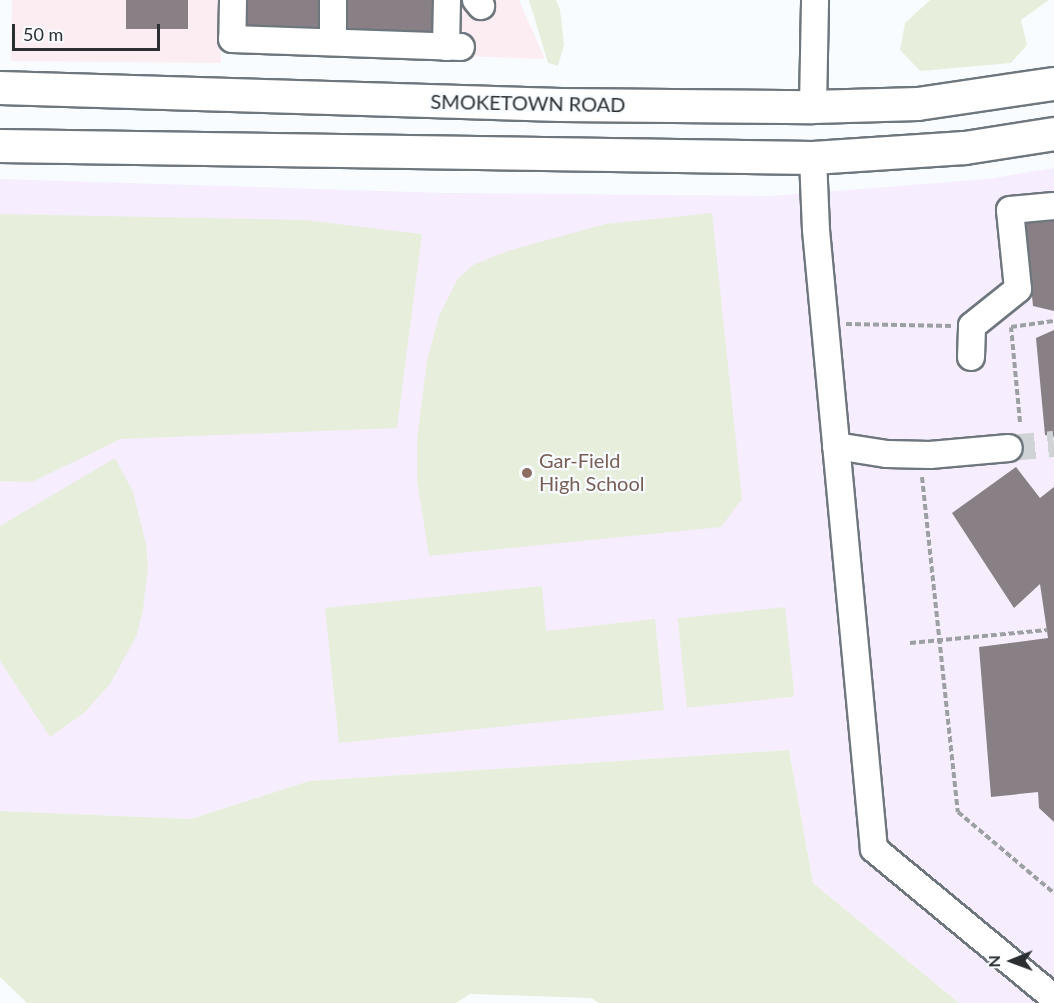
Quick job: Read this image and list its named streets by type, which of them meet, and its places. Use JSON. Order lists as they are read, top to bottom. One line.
{"streets":{"main road":["SMOKETOWN ROAD"]},"places":["Gar-Field High School"],"scale_bar":"50 m","north":"left"}
